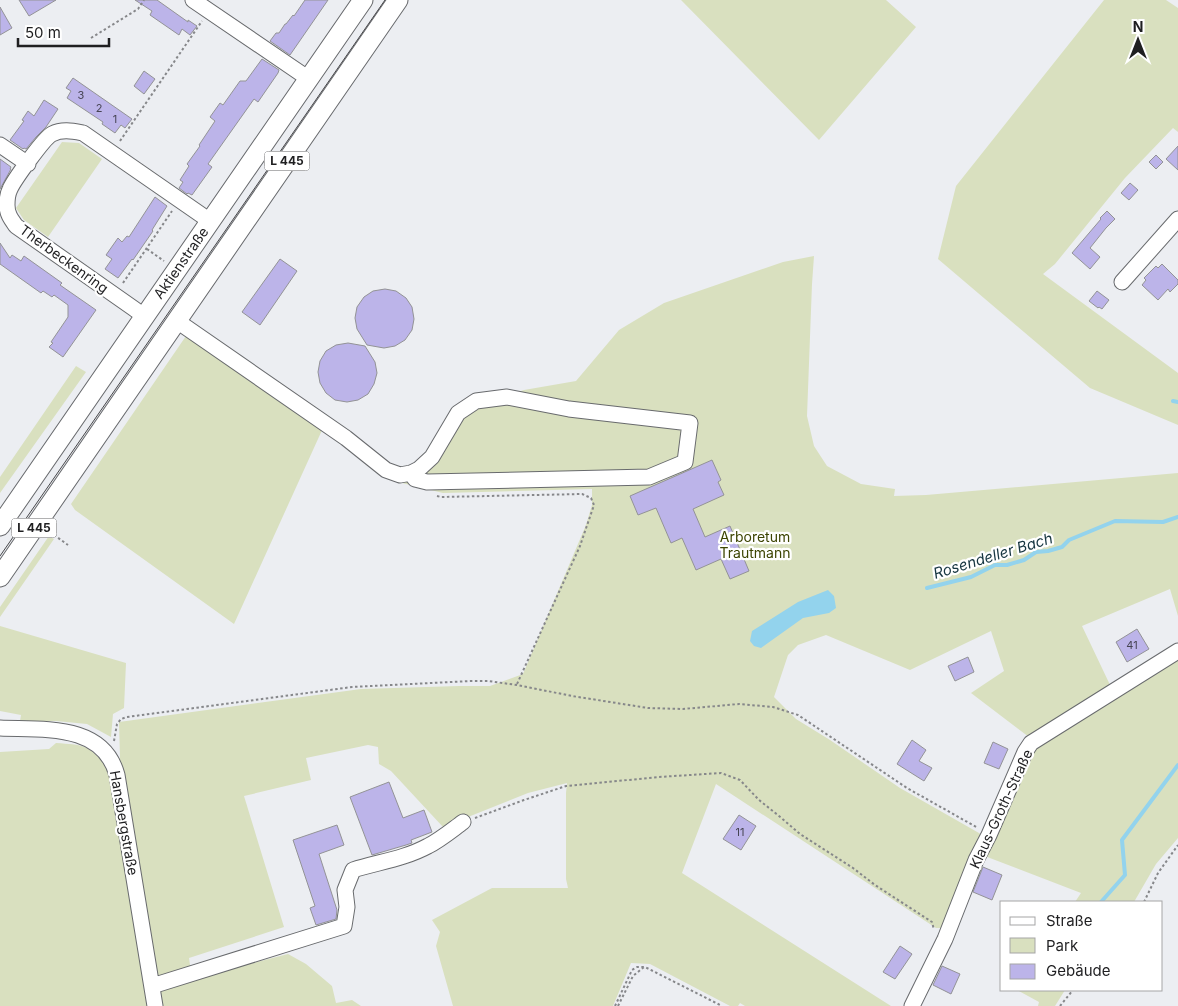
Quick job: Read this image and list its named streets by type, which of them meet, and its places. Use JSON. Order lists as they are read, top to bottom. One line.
{"streets":{"main road":["L 445","Aktienstraße"],"street":["Therbeckenring","Klaus-Groth-Straße","Hansbergstraße"]},"crossings":[["Therbeckenring","Aktienstraße"]],"water":["Rosendeller Bach"],"parks":["Arboretum Trautmann"],"house_numbers":["3","2","1","41","11"],"legend":["Straße","Park","Gebäude"],"scale_bar":"50 m","north":"top"}
